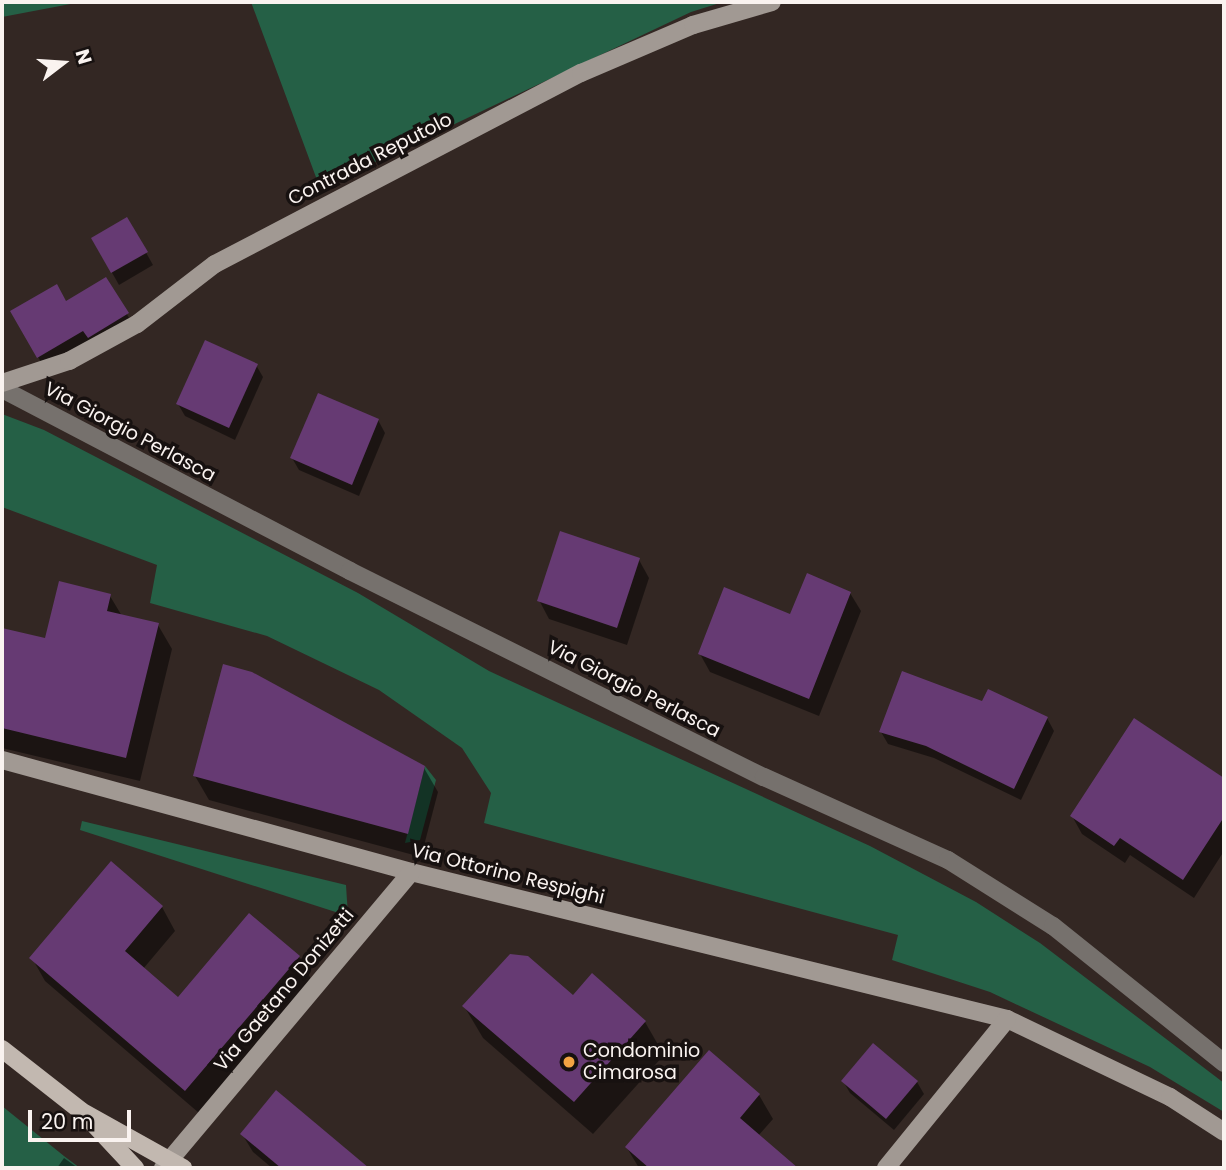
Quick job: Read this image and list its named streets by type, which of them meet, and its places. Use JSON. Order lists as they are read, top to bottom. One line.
{"streets":{"street":["Contrada Reputolo","Via Giorgio Perlasca","Via Ottorino Respighi","Via Gaetano Donizetti"]},"crossings":[["Via Ottorino Respighi","Via Gaetano Donizetti"]],"places":["Condominio Cimarosa"],"scale_bar":"20 m","north":"right"}
